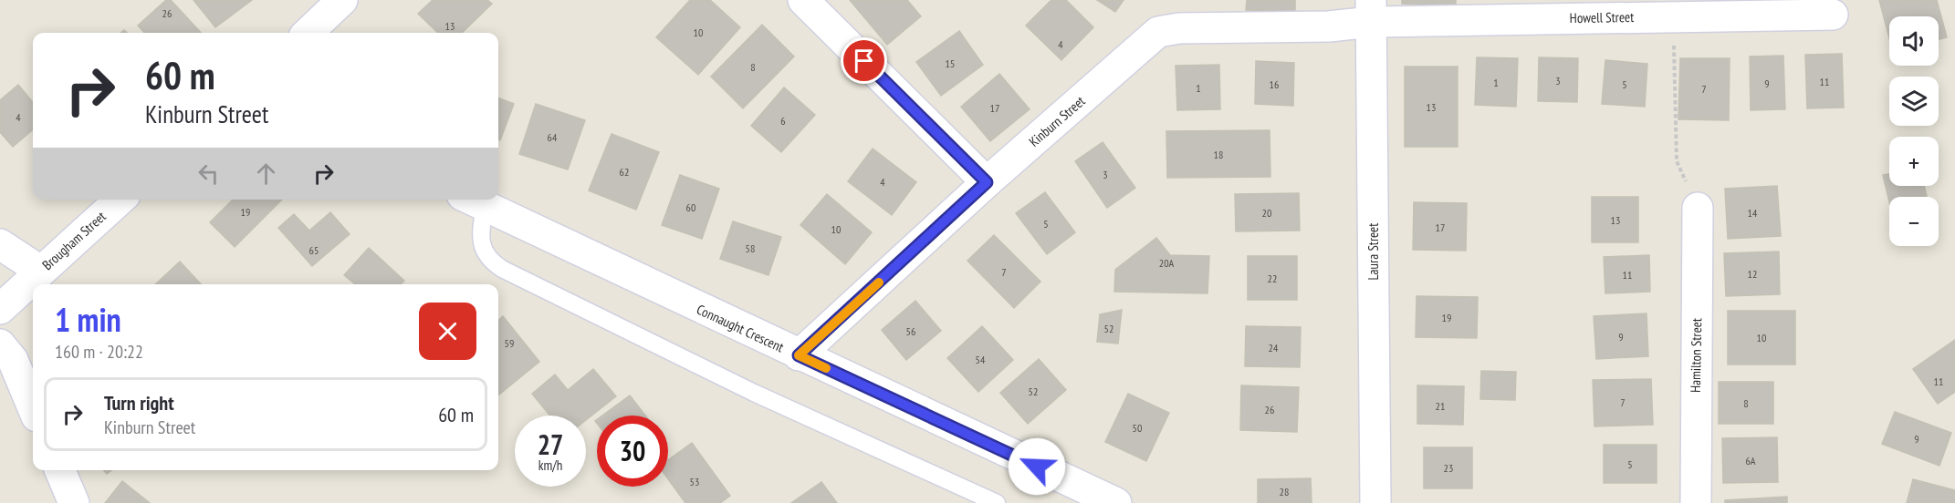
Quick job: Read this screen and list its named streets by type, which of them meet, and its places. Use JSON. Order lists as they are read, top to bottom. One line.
{"streets":{"street":["Howell Street","Kinburn Street","Brougham Street","Laura Street","Connaught Crescent","Hamilton Street"]},"crossings":[["Howell Street","Kinburn Street"],["Howell Street","Laura Street"],["Kinburn Street","Laura Street"],["Kinburn Street","Connaught Crescent"]],"house_numbers":["26","13","10","4","15","8","3","11","1","9","16","5","1","7","13","17","4","6","64","18","62","3","4","60","19","20","14","13","5","17","10","58","65","20A","7","12","11","22","19","52","56","9","10","59","24","54","11","52","7","8","21","26","50","9","6A","5","23","53","28"],"page":{"map_buttons":["+","−"],"turn":["60 m","Kinburn Street"],"heading":["1 min","160 m · 20:22"],"list":[{"name":"Turn right","note":"Kinburn Street","value":"60 m"}],"speed":"27 km/h","limit":"30"}}
